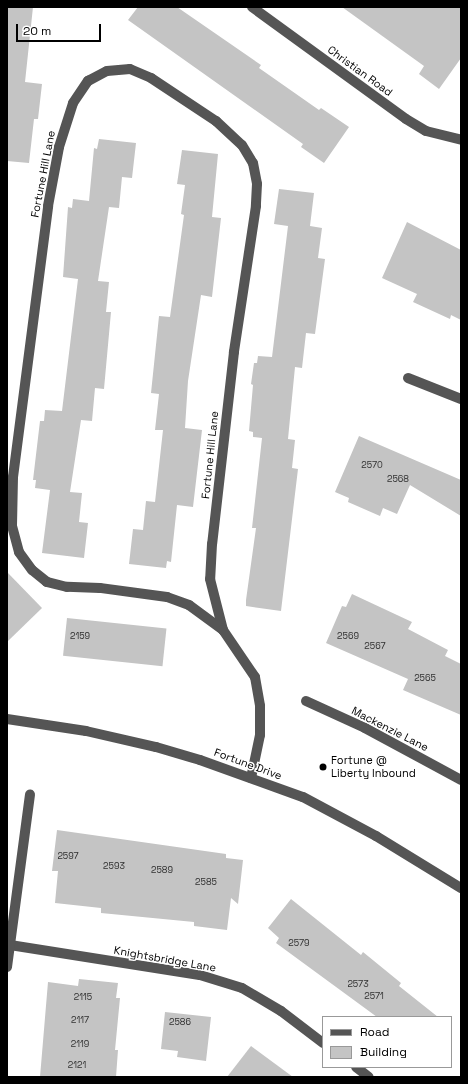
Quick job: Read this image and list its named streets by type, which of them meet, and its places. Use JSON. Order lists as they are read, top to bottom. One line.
{"streets":{"street":["Christian Road","Fortune Hill Lane","Mackenzie Lane","Fortune Drive","Knightsbridge Lane"]},"crossings":[["Fortune Hill Lane","Fortune Drive"]],"places":["Fortune @ Liberty Inbound"],"house_numbers":["2570","2568","2159","2569","2567","2565","2597","2593","2589","2585","2579","2573","2571","2115","2117","2586","2119","2121"],"legend":["Road","Building"],"scale_bar":"20 m"}
